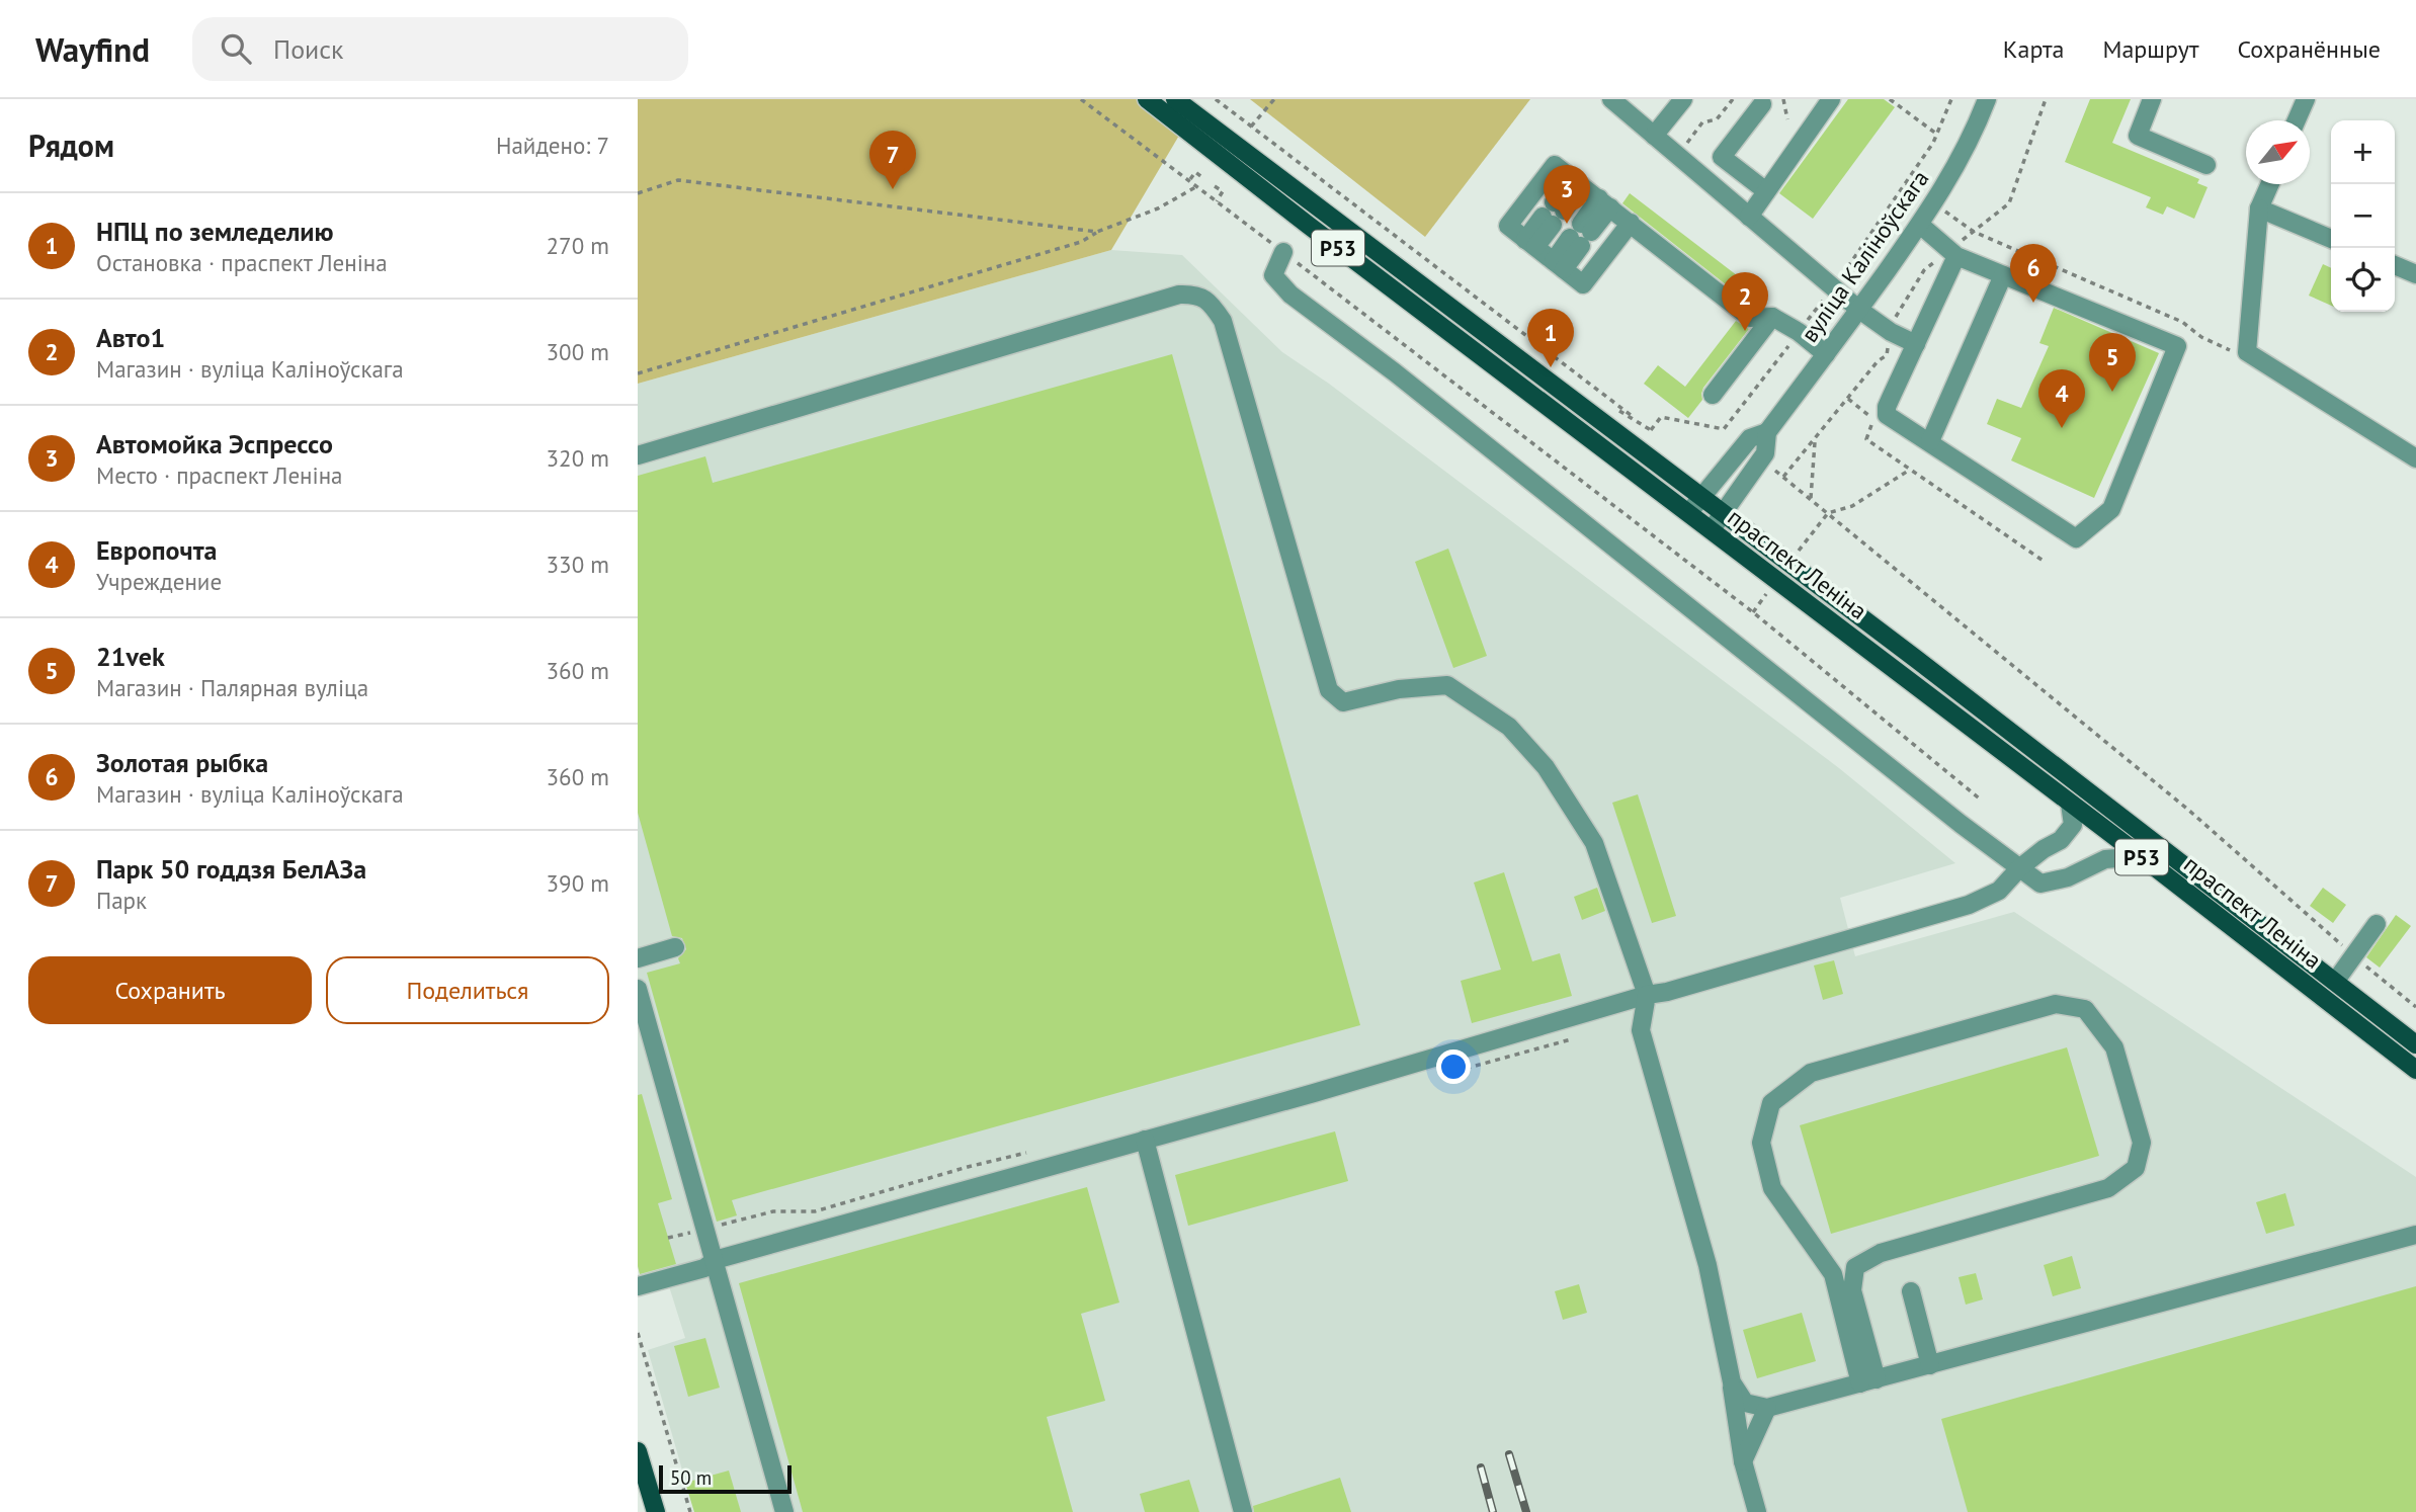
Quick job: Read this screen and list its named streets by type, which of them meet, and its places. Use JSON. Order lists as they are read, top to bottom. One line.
{"streets":{"main road":["Р53","праспект Леніна"],"street":["вуліца Каліноўскага"]},"crossings":[["вуліца Каліноўскага","праспект Леніна"]],"scale_bar":"50 m","north":"top right","page":{"header":"Wayfind","search":"Поиск","nav":["Карта","Маршрут","Сохранённые"],"heading":["Рядом","Найдено: 7"],"map_buttons":["+","−"],"pins":["7","3","6","2","1","5","4"],"list":[{"mark":"1","name":"НПЦ по земледелию","note":"Остановка · праспект Леніна","value":"270 m"},{"mark":"2","name":"Авто1","note":"Магазин · вуліца Каліноўскага","value":"300 m"},{"mark":"3","name":"Автомойка Эспрессо","note":"Место · праспект Леніна","value":"320 m"},{"mark":"4","name":"Европочта","note":"Учреждение","value":"330 m"},{"mark":"5","name":"21vek","note":"Магазин · Палярная вуліца","value":"360 m"},{"mark":"6","name":"Золотая рыбка","note":"Магазин · вуліца Каліноўскага","value":"360 m"},{"mark":"7","name":"Парк 50 годдзя БелАЗа","note":"Парк","value":"390 m"}],"buttons":["Сохранить","Поделиться"],"scale":"50 m"}}
